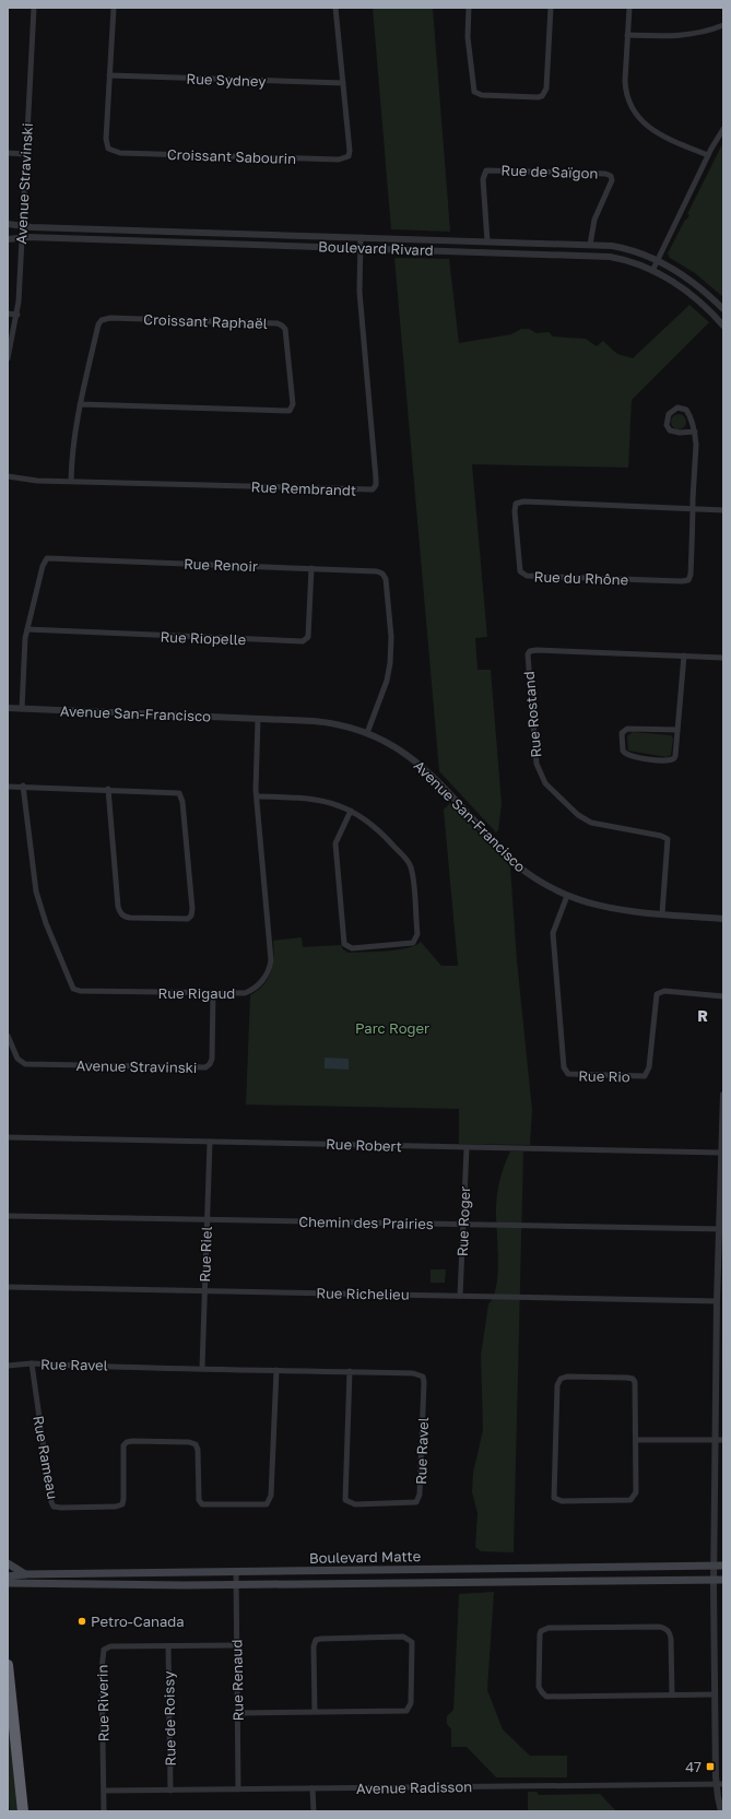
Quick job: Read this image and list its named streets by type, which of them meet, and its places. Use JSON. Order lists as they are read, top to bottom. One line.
{"streets":{"main road":["Boulevard Matte"],"street":["Rue Sydney","Croissant Sabourin","Rue de Saïgon","Avenue Stravinski","Boulevard Rivard","Croissant Raphaël","Rue Rembrandt","Rue Renoir","Rue du Rhône","Rue Riopelle","Avenue San-Francisco","Rue Rostand","Rue Rigaud","Rue Rio","Rue Robert","Rue Roger","Chemin des Prairies","Rue Riel","Rue Richelieu","Rue Ravel","Rue Rameau","Rue Renaud","Rue Riverin","Rue de Roissy","Avenue Radisson"]},"crossings":[["Rue Sydney","Croissant Sabourin"],["Rue de Saïgon","Boulevard Rivard"],["Avenue Stravinski","Boulevard Rivard"],["Avenue Stravinski","Rue Rigaud"],["Boulevard Rivard","Rue Rembrandt"],["Croissant Raphaël","Rue Rembrandt"],["Rue Renoir","Rue Riopelle"],["Rue Renoir","Avenue San-Francisco"],["Avenue San-Francisco","Rue Rostand"],["Avenue San-Francisco","Rue Rigaud"],["Avenue San-Francisco","Rue Rio"],["Rue Robert","Rue Roger"],["Rue Robert","Rue Riel"],["Rue Roger","Chemin des Prairies"],["Rue Roger","Rue Richelieu"],["Chemin des Prairies","Rue Riel"],["Rue Riel","Rue Richelieu"],["Rue Riel","Rue Ravel"],["Rue Ravel","Rue Rameau"],["Boulevard Matte","Rue Renaud"],["Rue Renaud","Rue Riverin"],["Rue Renaud","Avenue Radisson"],["Rue Riverin","Rue de Roissy"],["Rue Riverin","Avenue Radisson"],["Rue de Roissy","Avenue Radisson"]],"districts":["R"],"parks":["Parc Roger"],"places":{"other":["Petro-Canada"],"transit":["47"]}}
